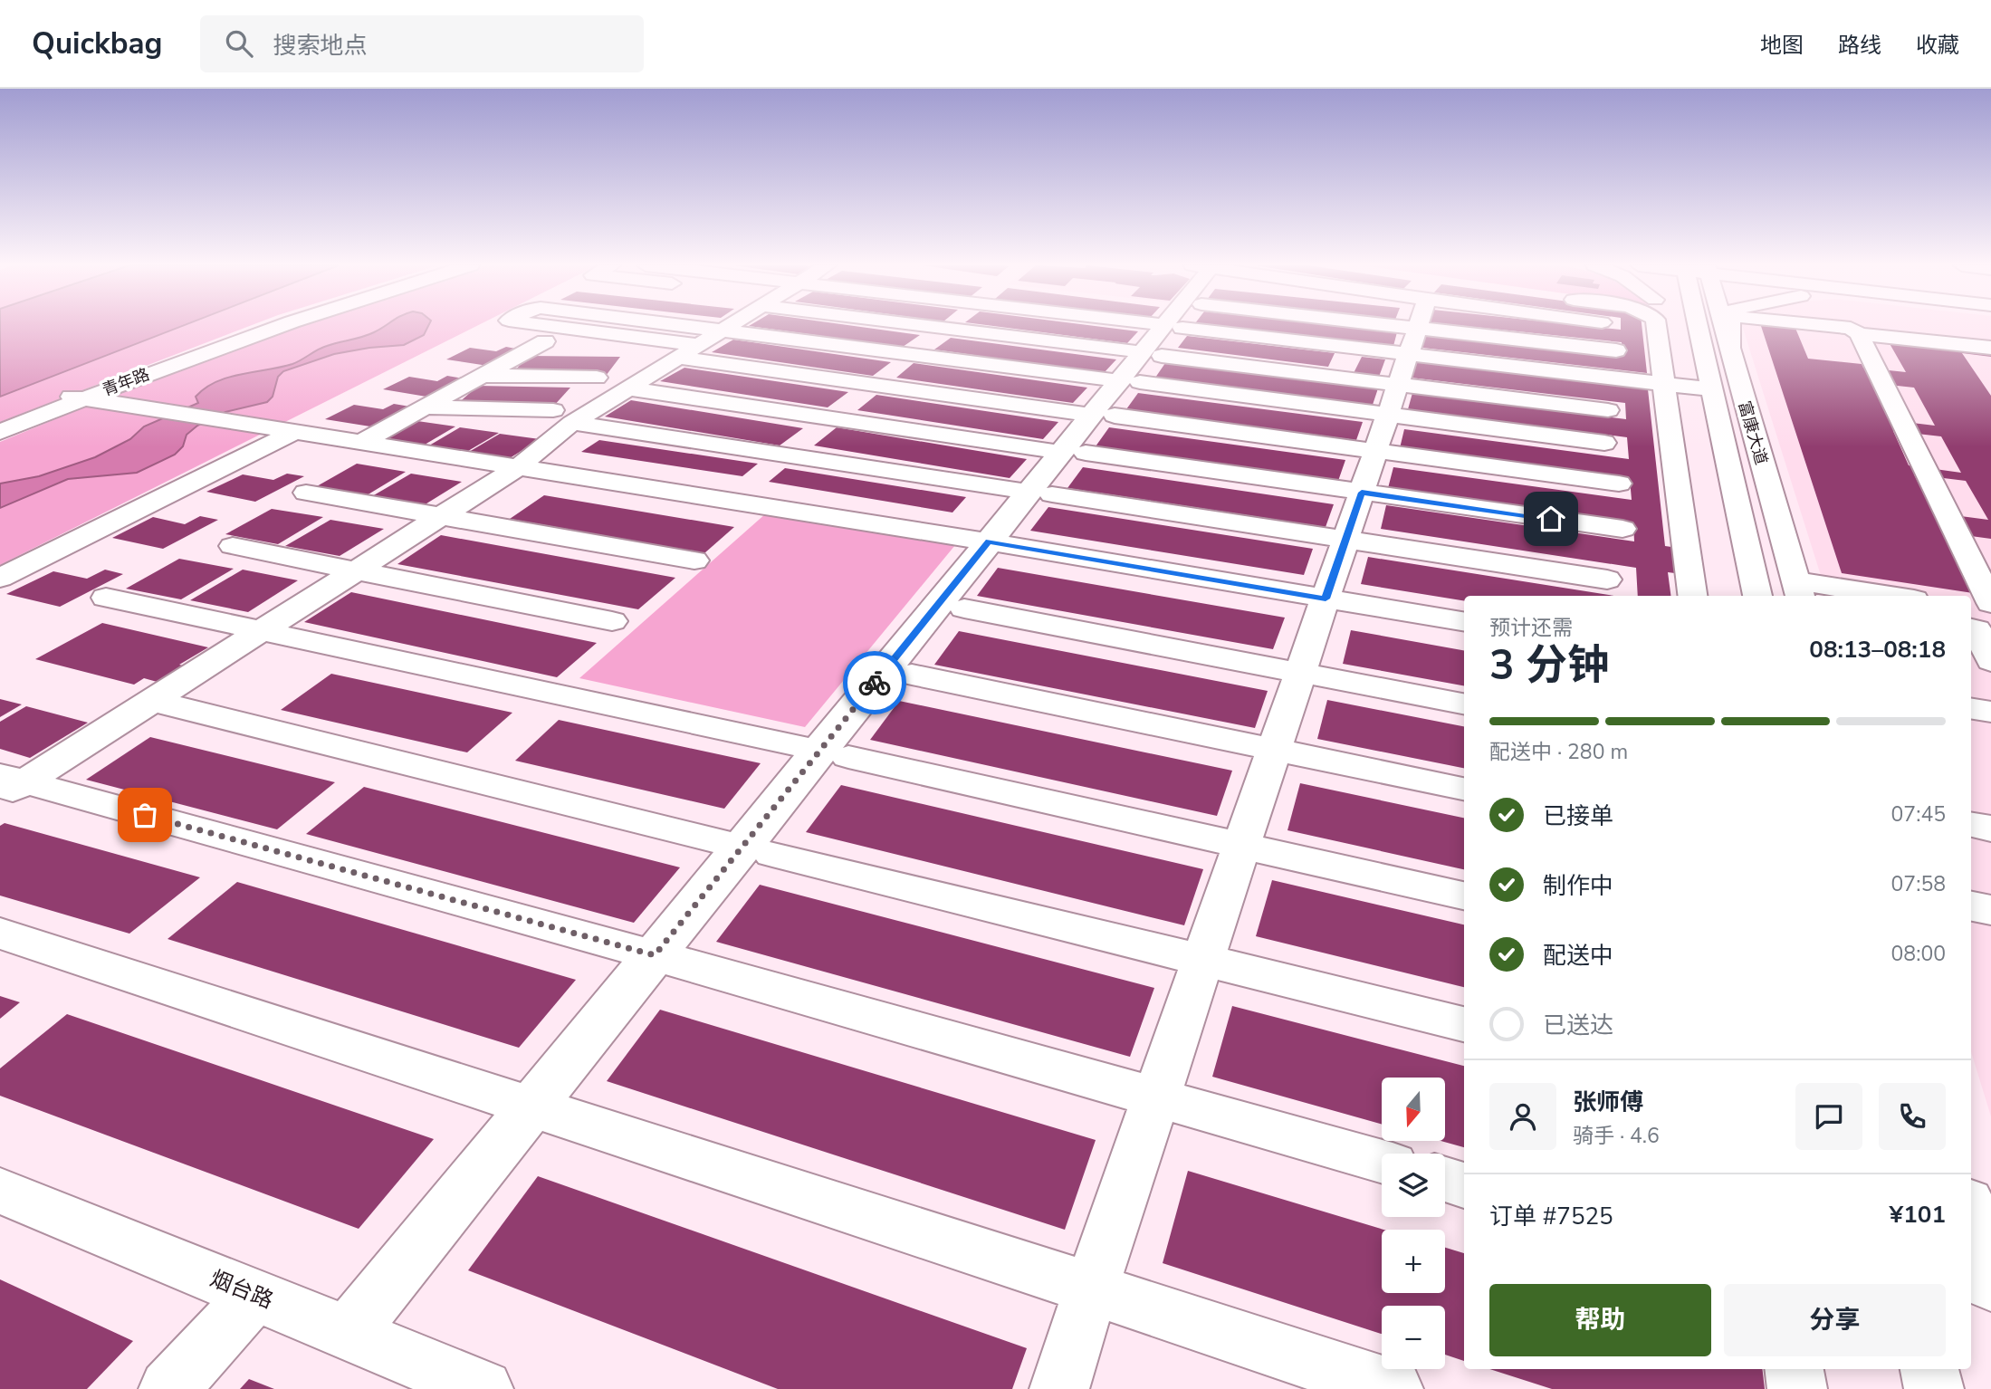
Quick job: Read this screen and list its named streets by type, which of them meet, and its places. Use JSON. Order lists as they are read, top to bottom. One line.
{"streets":{"street":["青年路","富康大道","烟台路"]},"north":"bottom","page":{"header":"Quickbag","search":"搜索地点","nav":["地图","路线","收藏"],"heading":["3 分钟","预计还需","08:13–08:18"],"panel":["张师傅","骑手 · 4.6","订单 #7525","¥101"],"bar":"配送中 · 280 m","list":[["已接单","07:45"],["制作中","07:58"],["配送中","08:00"],"已送达"],"map_buttons":["+","−"],"buttons":["帮助","分享"]}}
